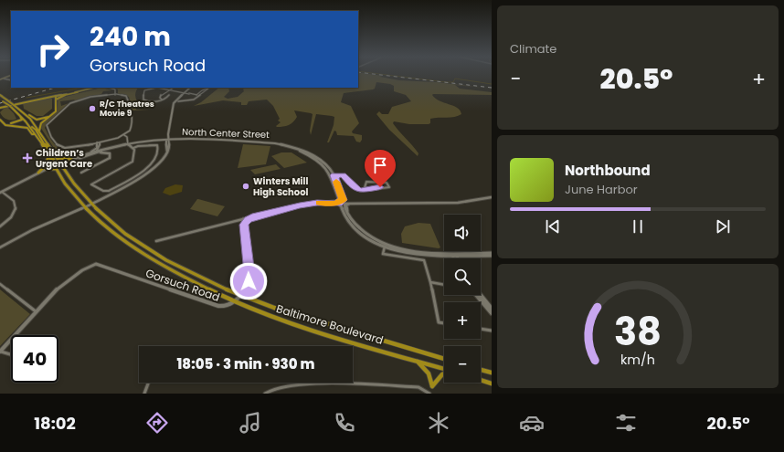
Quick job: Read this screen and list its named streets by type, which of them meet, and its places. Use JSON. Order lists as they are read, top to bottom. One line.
{"streets":{"highway":["Baltimore Boulevard"],"street":["North Center Street","Gorsuch Road"]},"crossings":[["North Center Street","Baltimore Boulevard"],["Gorsuch Road","Baltimore Boulevard"]],"places":{"other":["R/C Theatres Movie 9","Winters Mill High School"],"health":["Children’s Urgent Care"]},"page":{"tile":"Climate","turn":["240 m","Gorsuch Road"],"heat":["−","20.5°","+"],"song":["Northbound","June Harbor"],"map_buttons":["+","−"],"limit":"40","trip":"18:05 · 3 min · 930 m","tabs":["18:02","20.5°"],"gauge":["38","km/h"]}}
